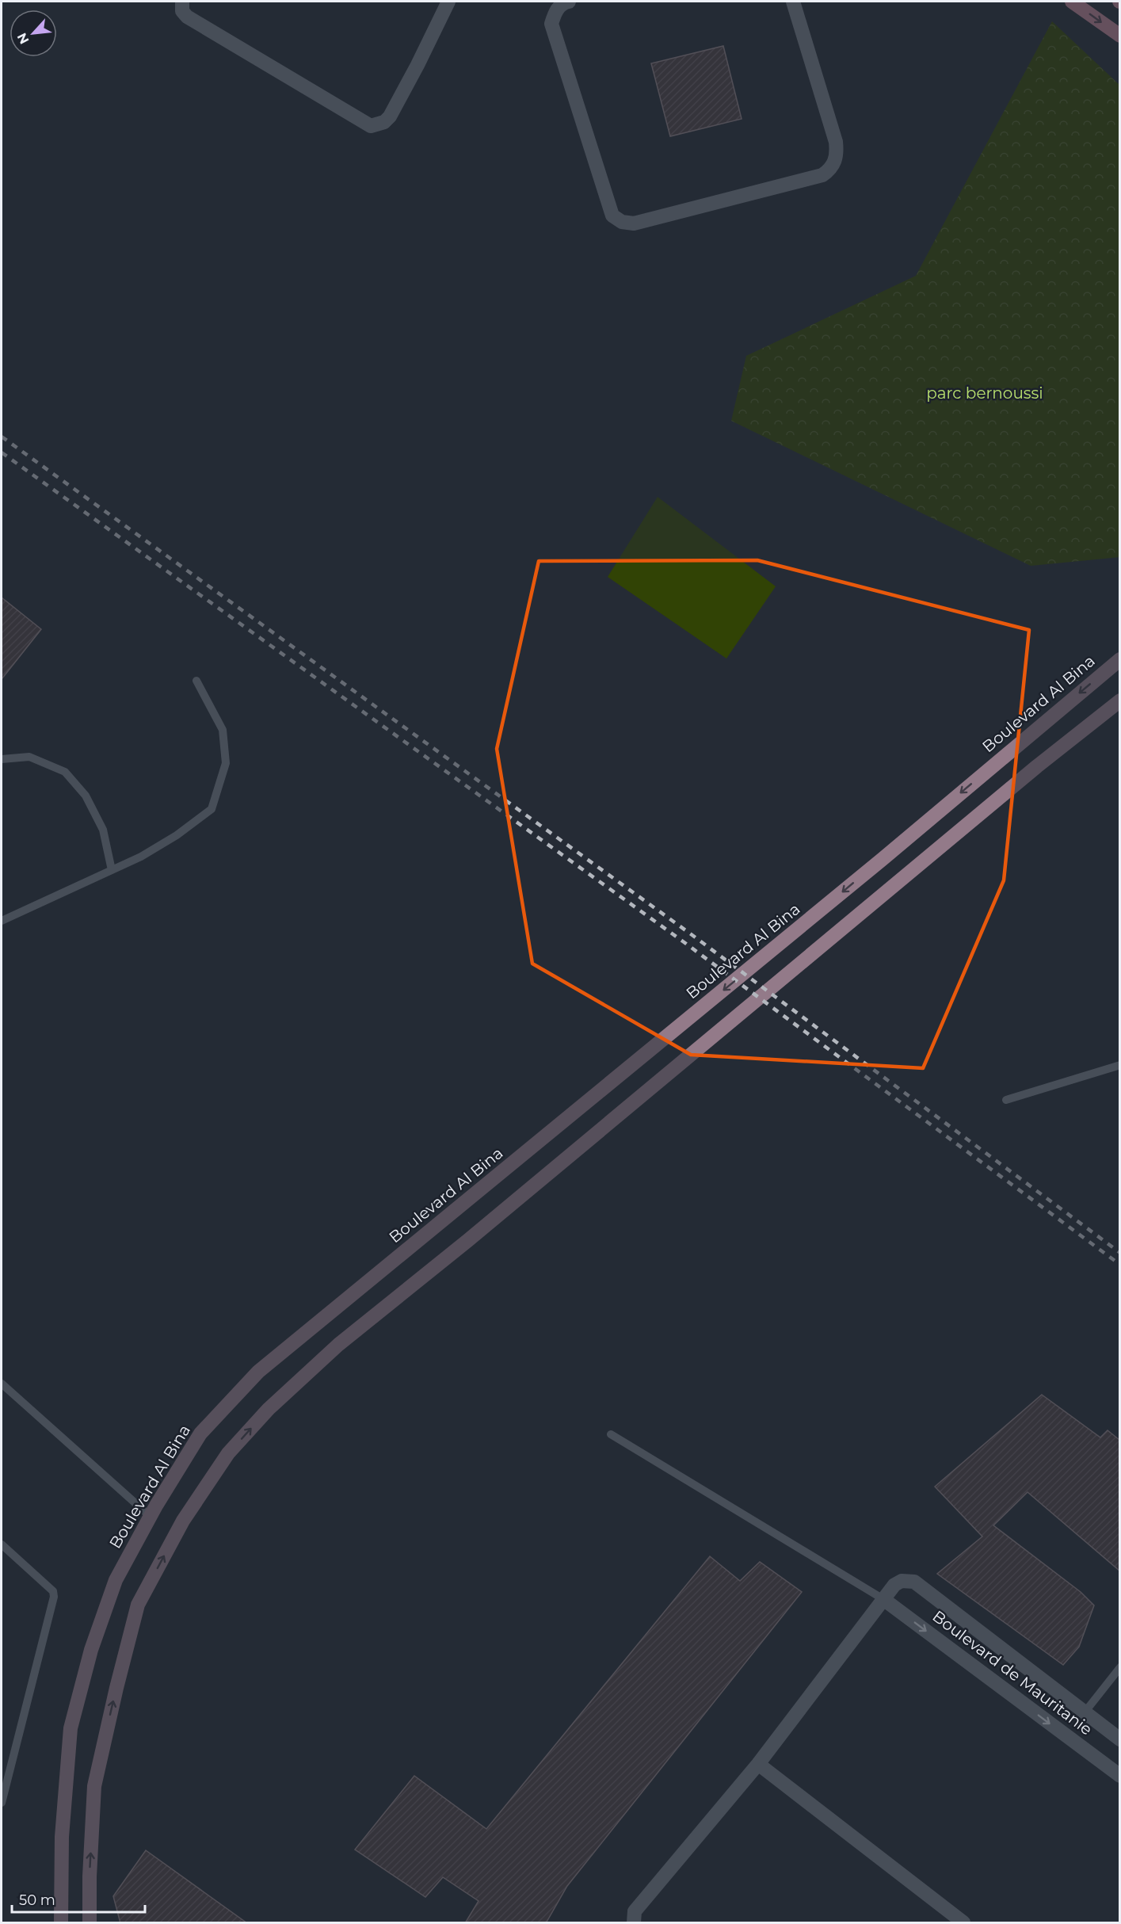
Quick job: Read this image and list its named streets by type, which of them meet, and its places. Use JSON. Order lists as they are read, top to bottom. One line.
{"streets":{"main road":["Boulevard Al Bina"],"street":["Boulevard de Mauritanie"]},"parks":["parc bernoussi"],"scale_bar":"50 m","north":"bottom left"}
